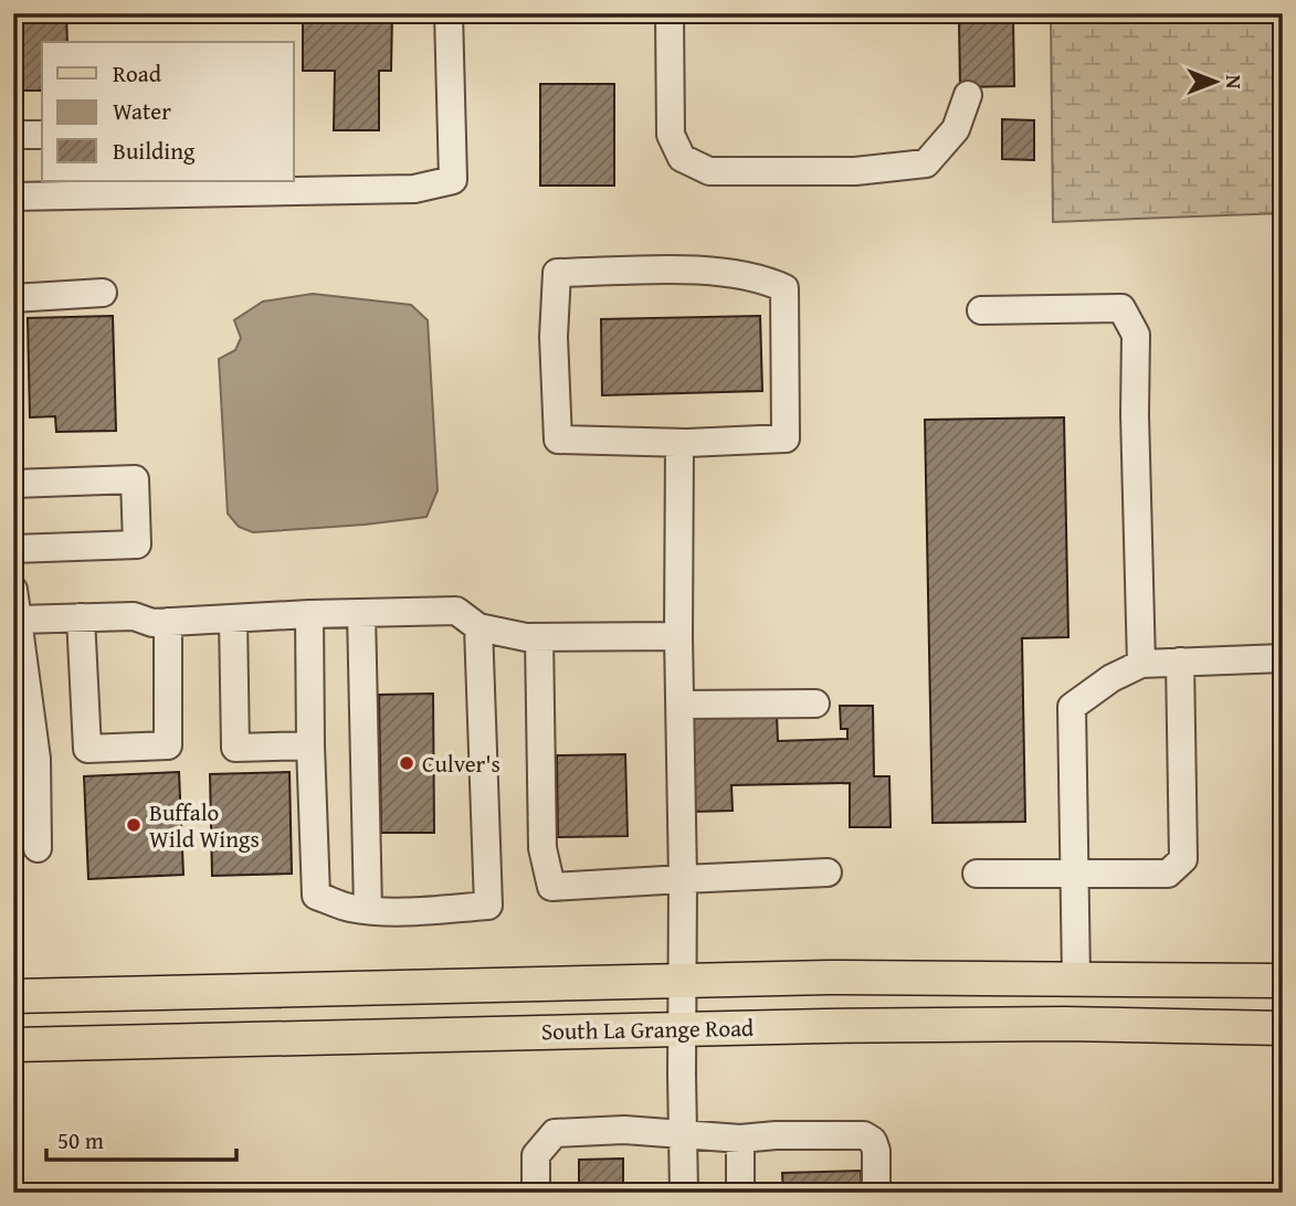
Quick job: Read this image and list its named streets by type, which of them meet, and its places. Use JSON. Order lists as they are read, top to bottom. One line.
{"streets":{"main road":["South La Grange Road"]},"places":["Culver's","Buffalo Wild Wings"],"legend":["Road","Water","Building"],"scale_bar":"50 m","north":"right"}
